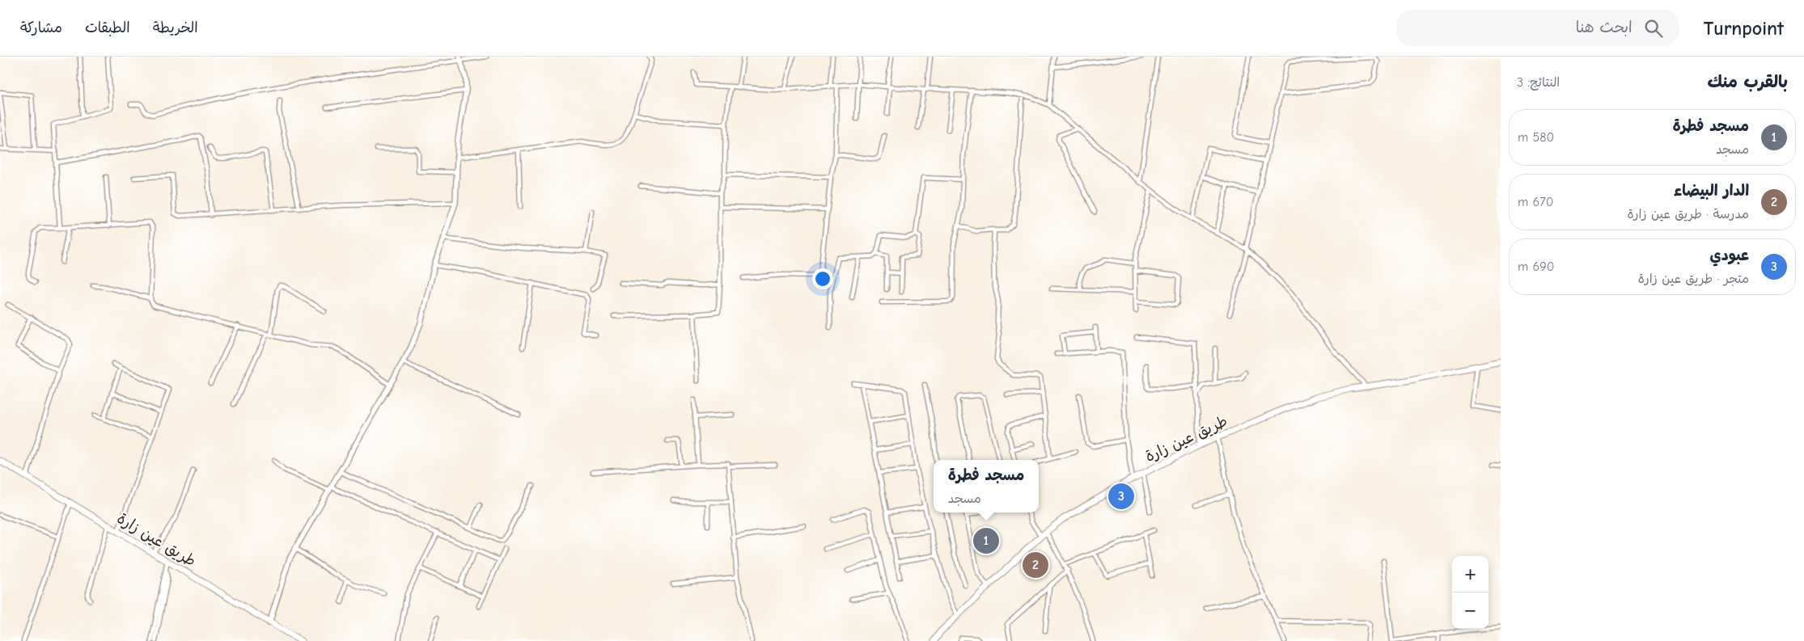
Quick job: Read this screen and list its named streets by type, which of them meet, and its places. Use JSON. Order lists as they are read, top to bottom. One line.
{"streets":{"main road":["طريق عين زارة"]},"page":{"header":"Turnpoint","search":"ابحث هنا","nav":["الخريطة","الطبقات","مشاركة"],"heading":["بالقرب منك","النتائج: 3"],"list":[{"mark":"1","name":"مسجد فطرة","note":"مسجد","value":"580 m"},{"mark":"2","name":"الدار البيضاء","note":"مدرسة · طريق عين زارة","value":"670 m"},{"mark":"3","name":"عبودي","note":"متجر · طريق عين زارة","value":"690 m"}],"popup":["مسجد فطرة","مسجد"],"pins":["3","1","2"],"map_buttons":["+","−"]}}
